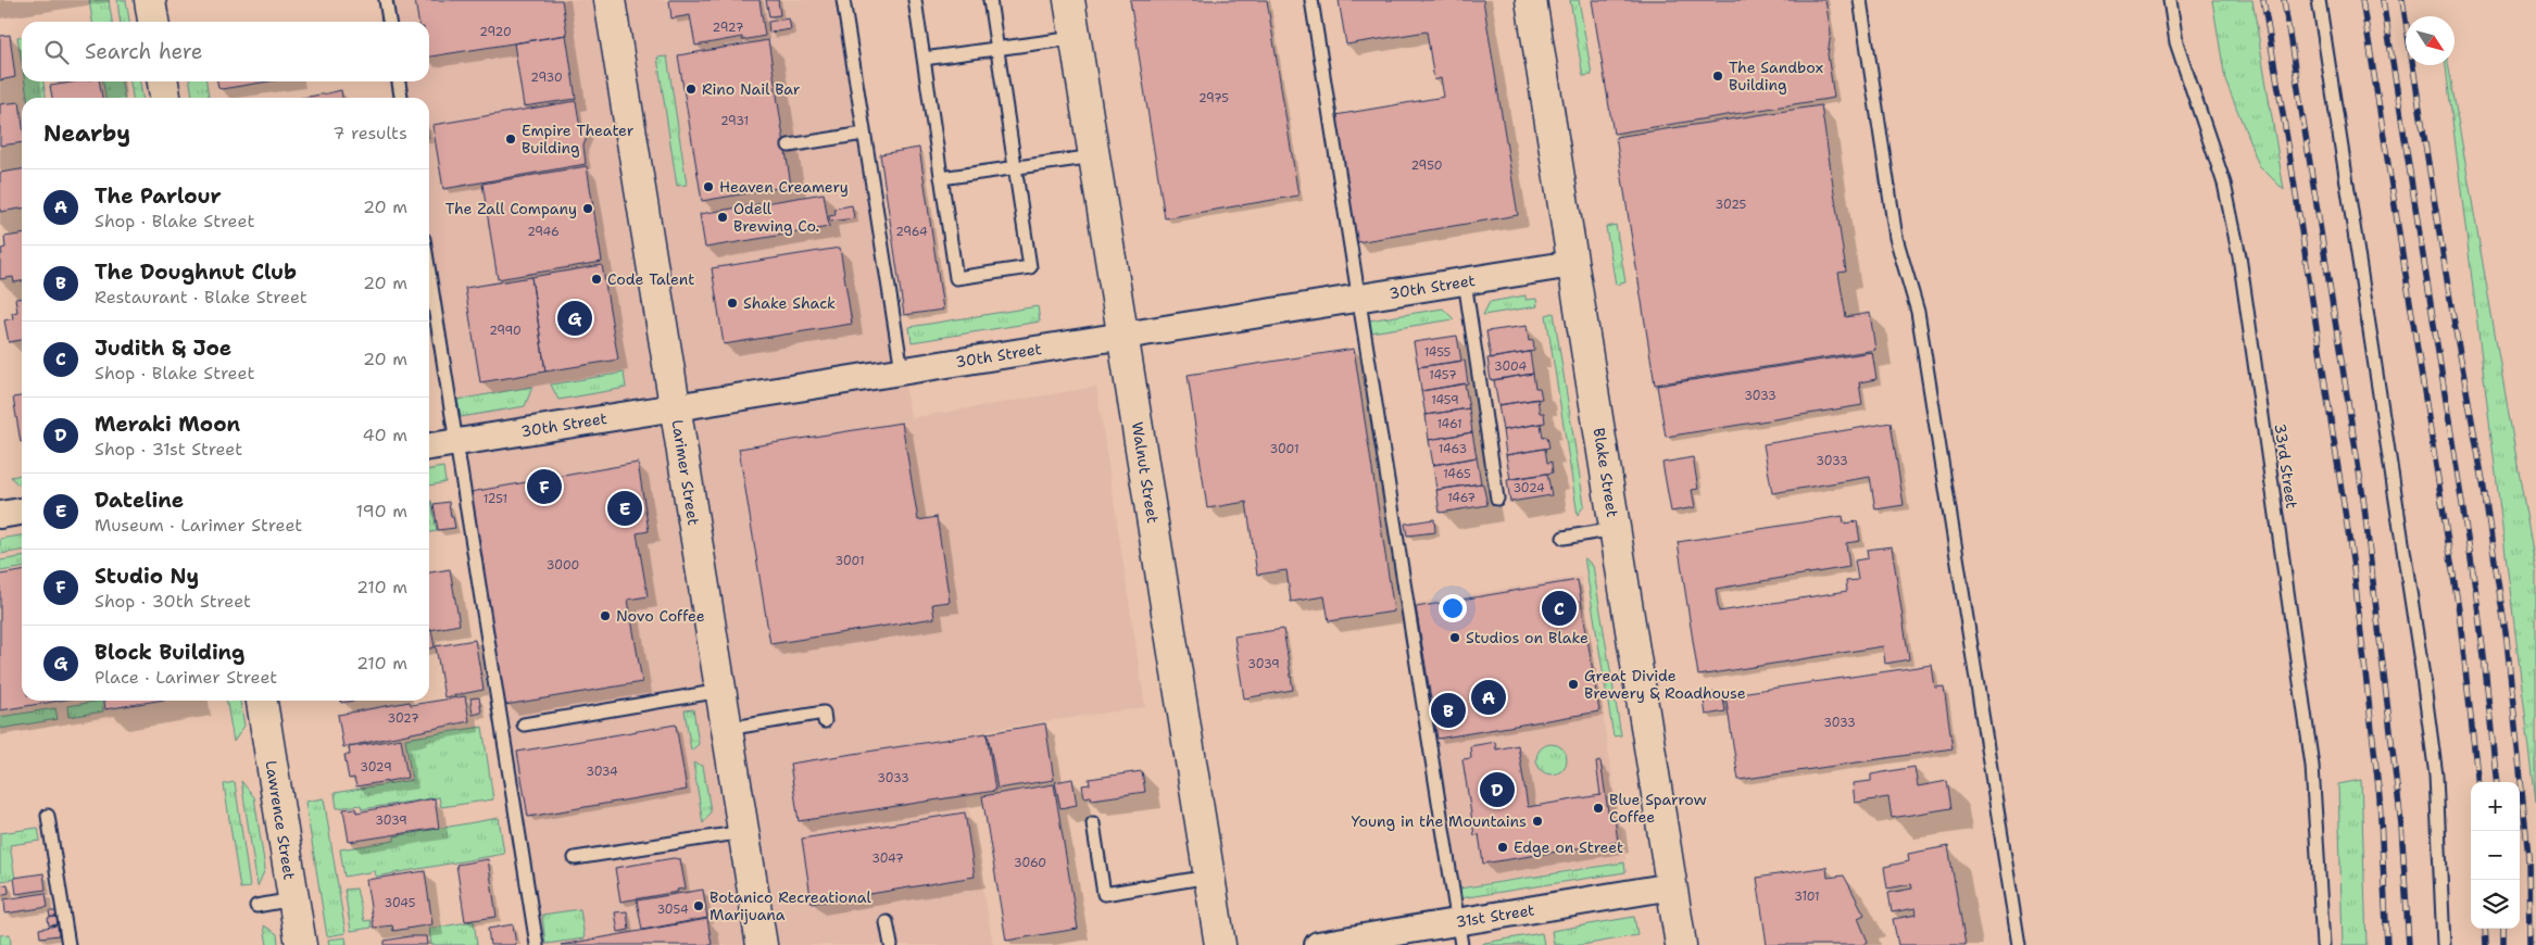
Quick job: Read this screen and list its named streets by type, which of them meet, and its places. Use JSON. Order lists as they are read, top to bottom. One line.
{"streets":{"street":["30th Street","Larimer Street","Walnut Street","Blake Street","Lawrence Street","31st Street"],"lane":["33rd Street"]},"crossings":[["30th Street","Larimer Street"],["30th Street","Walnut Street"],["30th Street","Blake Street"],["Blake Street","31st Street"]],"places":["The Sandbox Building","Rino Nail Bar","Empire Theater Building","Heaven Creamery","The Zall Company","Odell Brewing Co.","Code Talent","Shake Shack","Novo Coffee","Studios on Blake","Great Divide Brewery & Roadhouse","Blue Sparrow Coffee","Young in the Mountains","Edge on Street","Botanico Recreational Marijuana"],"house_numbers":["2927","2920","2930","2975","2931","2950","3025","2946","2964","2990","1455","3004","1457","3033","1459","1461","3001","1463","3033","1465","3024","1467","1251","3001","3000","3039","3027","3033","3029","3034","3033","3039","3047","3060","3101","3045","3054"],"north":"bottom right","page":{"search":"Search here","heading":["Nearby","7 results"],"list":[{"mark":"A","name":"The Parlour","note":"Shop · Blake Street","value":"20 m"},{"mark":"B","name":"The Doughnut Club","note":"Restaurant · Blake Street","value":"20 m"},{"mark":"C","name":"Judith & Joe","note":"Shop · Blake Street","value":"20 m"},{"mark":"D","name":"Meraki Moon","note":"Shop · 31st Street","value":"40 m"},{"mark":"E","name":"Dateline","note":"Museum · Larimer Street","value":"190 m"},{"mark":"F","name":"Studio Ny","note":"Shop · 30th Street","value":"210 m"},{"mark":"G","name":"Block Building","note":"Place · Larimer Street","value":"210 m"}],"pins":["G","F","E","C","A","B","D"],"map_buttons":["+","−"]}}
